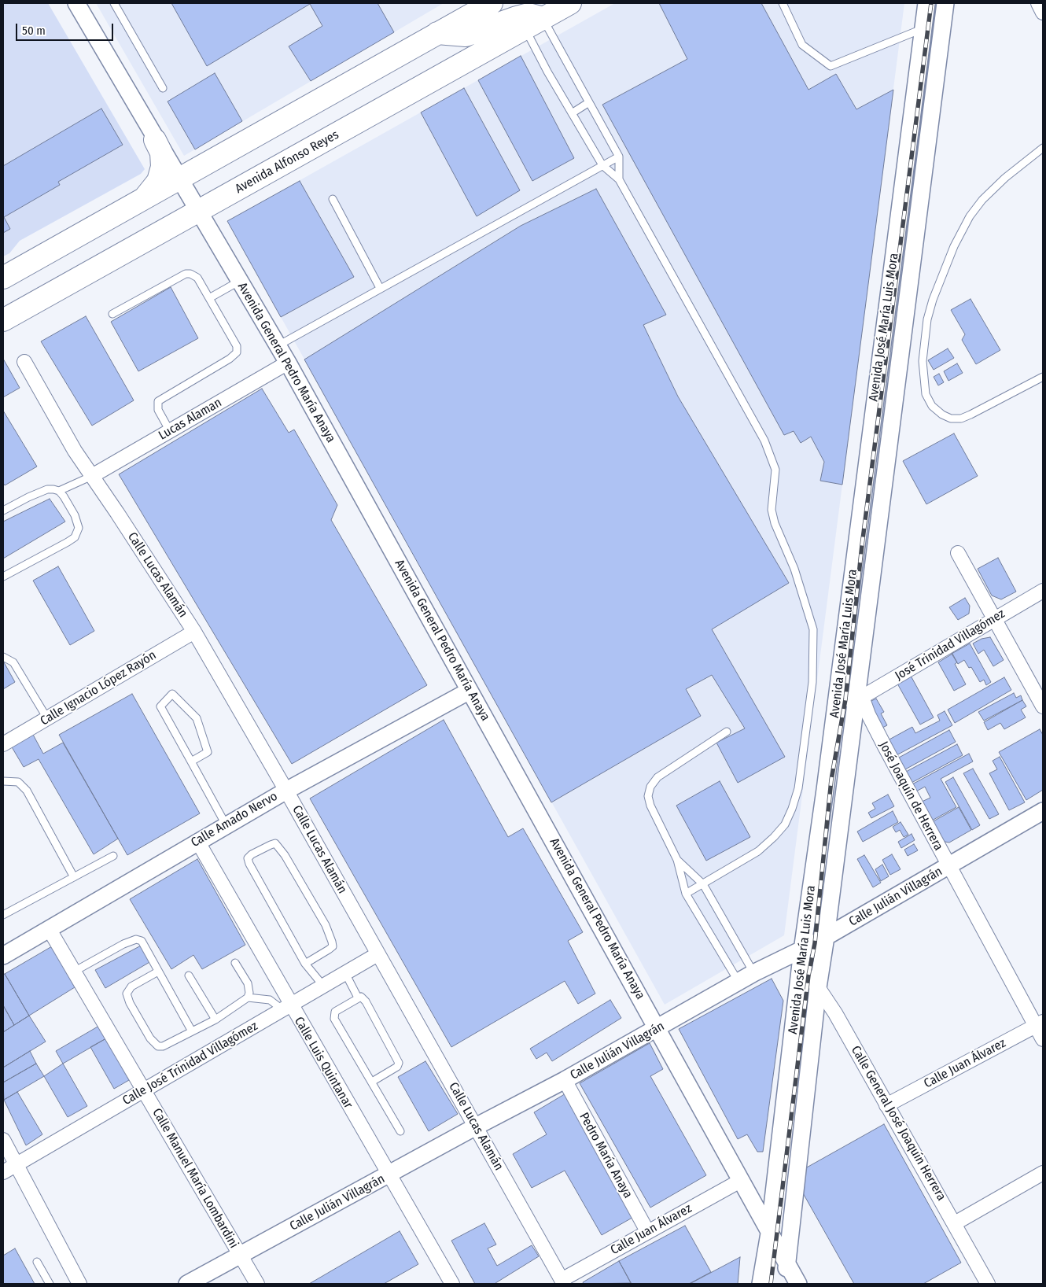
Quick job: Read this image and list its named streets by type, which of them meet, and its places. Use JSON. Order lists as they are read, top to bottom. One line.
{"streets":{"highway":["Avenida Alfonso Reyes"],"street":["Avenida José María Luis Mora","Avenida General Pedro María Anaya","Lucas Alaman","Calle Lucas Alamán","José Trinidad Villagómez","Calle Ignacio López Rayón","José Joaquín de Herrera","Calle Amado Nervo","Calle Julián Villagrán","Calle Luis Quintanar","Calle José Trinidad Villagómez","Calle Juan Álvarez","Calle General José Joaquín Herrera","Pedro María Anaya","Calle Manuel María Lombardini"]},"crossings":[["Avenida Alfonso Reyes","Avenida General Pedro María Anaya"],["Avenida José María Luis Mora","Avenida General Pedro María Anaya"],["Avenida José María Luis Mora","José Trinidad Villagómez"],["Avenida José María Luis Mora","José Joaquín de Herrera"],["Avenida José María Luis Mora","Calle Julián Villagrán"],["Avenida José María Luis Mora","Calle General José Joaquín Herrera"],["Avenida General Pedro María Anaya","Lucas Alaman"],["Avenida General Pedro María Anaya","Calle Amado Nervo"],["Avenida General Pedro María Anaya","Calle Julián Villagrán"],["Avenida General Pedro María Anaya","Calle Juan Álvarez"],["Lucas Alaman","Calle Lucas Alamán"],["Calle Lucas Alamán","Calle Ignacio López Rayón"],["Calle Lucas Alamán","Calle Amado Nervo"],["Calle Lucas Alamán","Calle Julián Villagrán"],["Calle Lucas Alamán","Calle José Trinidad Villagómez"],["Calle Lucas Alamán","Calle Juan Álvarez"],["José Trinidad Villagómez","José Joaquín de Herrera"],["José Joaquín de Herrera","Calle Julián Villagrán"],["José Joaquín de Herrera","Calle Juan Álvarez"],["Calle Amado Nervo","Calle Luis Quintanar"],["Calle Amado Nervo","Calle Manuel María Lombardini"],["Calle Julián Villagrán","Calle Luis Quintanar"],["Calle Julián Villagrán","Pedro María Anaya"],["Calle Julián Villagrán","Calle Manuel María Lombardini"],["Calle Luis Quintanar","Calle José Trinidad Villagómez"],["Calle José Trinidad Villagómez","Calle Manuel María Lombardini"],["Calle Juan Álvarez","Calle General José Joaquín Herrera"],["Calle Juan Álvarez","Pedro María Anaya"]],"scale_bar":"50 m"}
